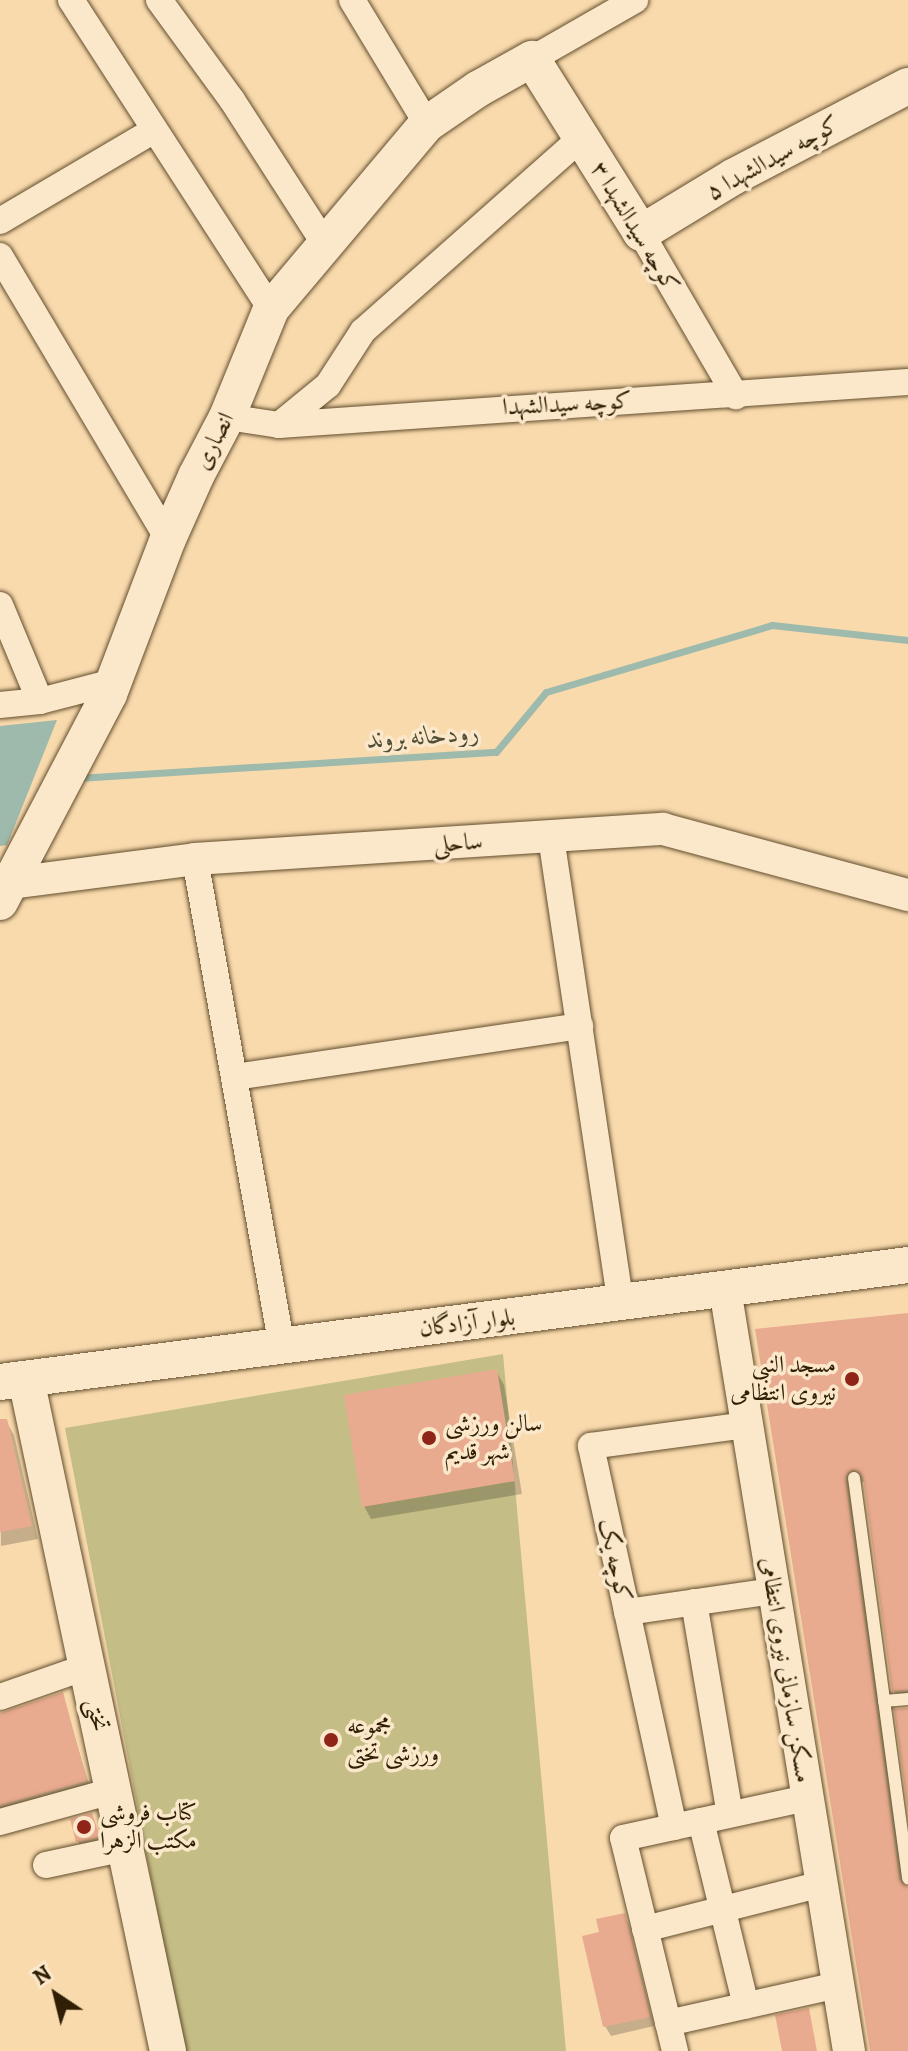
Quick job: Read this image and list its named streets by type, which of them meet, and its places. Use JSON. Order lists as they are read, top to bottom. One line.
{"streets":{"main road":["کوچه سیدالشهدا ۵","کوچه سیدالشهدا ۳","انصاری","بلوار آزادگان","تختی"],"street":["کوچه سیدالشهدا","ساحلی","کوچه یک","مسکن سازمانی نیروی انتظامی"]},"crossings":[["کوچه سیدالشهدا ۵","کوچه سیدالشهدا ۳"],["کوچه سیدالشهدا ۳","کوچه سیدالشهدا"],["کوچه سیدالشهدا ۳","انصاری"],["کوچه سیدالشهدا","انصاری"],["انصاری","ساحلی"],["بلوار آزادگان","مسکن سازمانی نیروی انتظامی"],["بلوار آزادگان","تختی"],["کوچه یک","مسکن سازمانی نیروی انتظامی"]],"water":["رودخانه بروند"],"places":["مسجد النبی نیروی انتظامی","سالن ورزشی شهر قدیم","مجموعه ورزشی تختی","کتاب فروشی مکتب الزهرا"],"north":"top left"}
